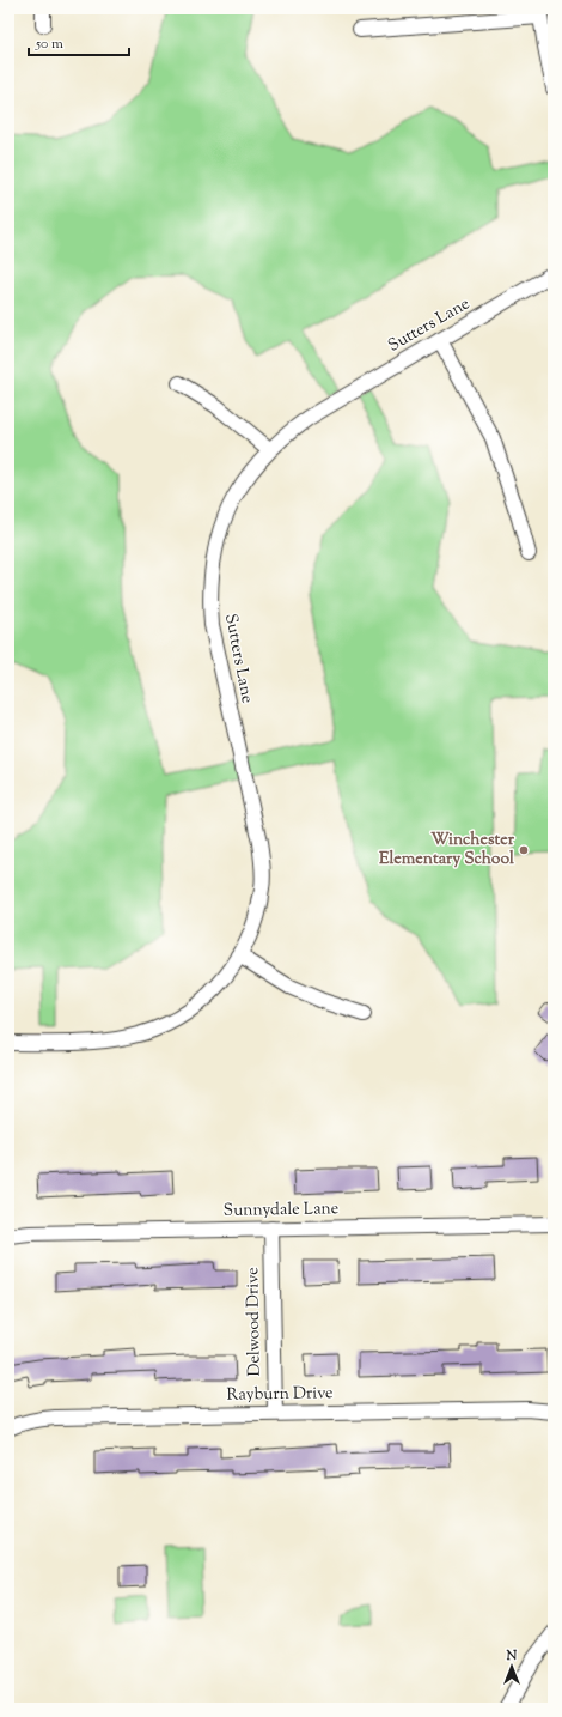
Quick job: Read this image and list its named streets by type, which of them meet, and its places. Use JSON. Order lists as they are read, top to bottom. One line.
{"streets":{"street":["Sutters Lane","Sunnydale Lane","Delwood Drive","Rayburn Drive"]},"crossings":[["Sunnydale Lane","Delwood Drive"],["Delwood Drive","Rayburn Drive"]],"places":["Winchester Elementary School"],"scale_bar":"50 m","north":"top"}
